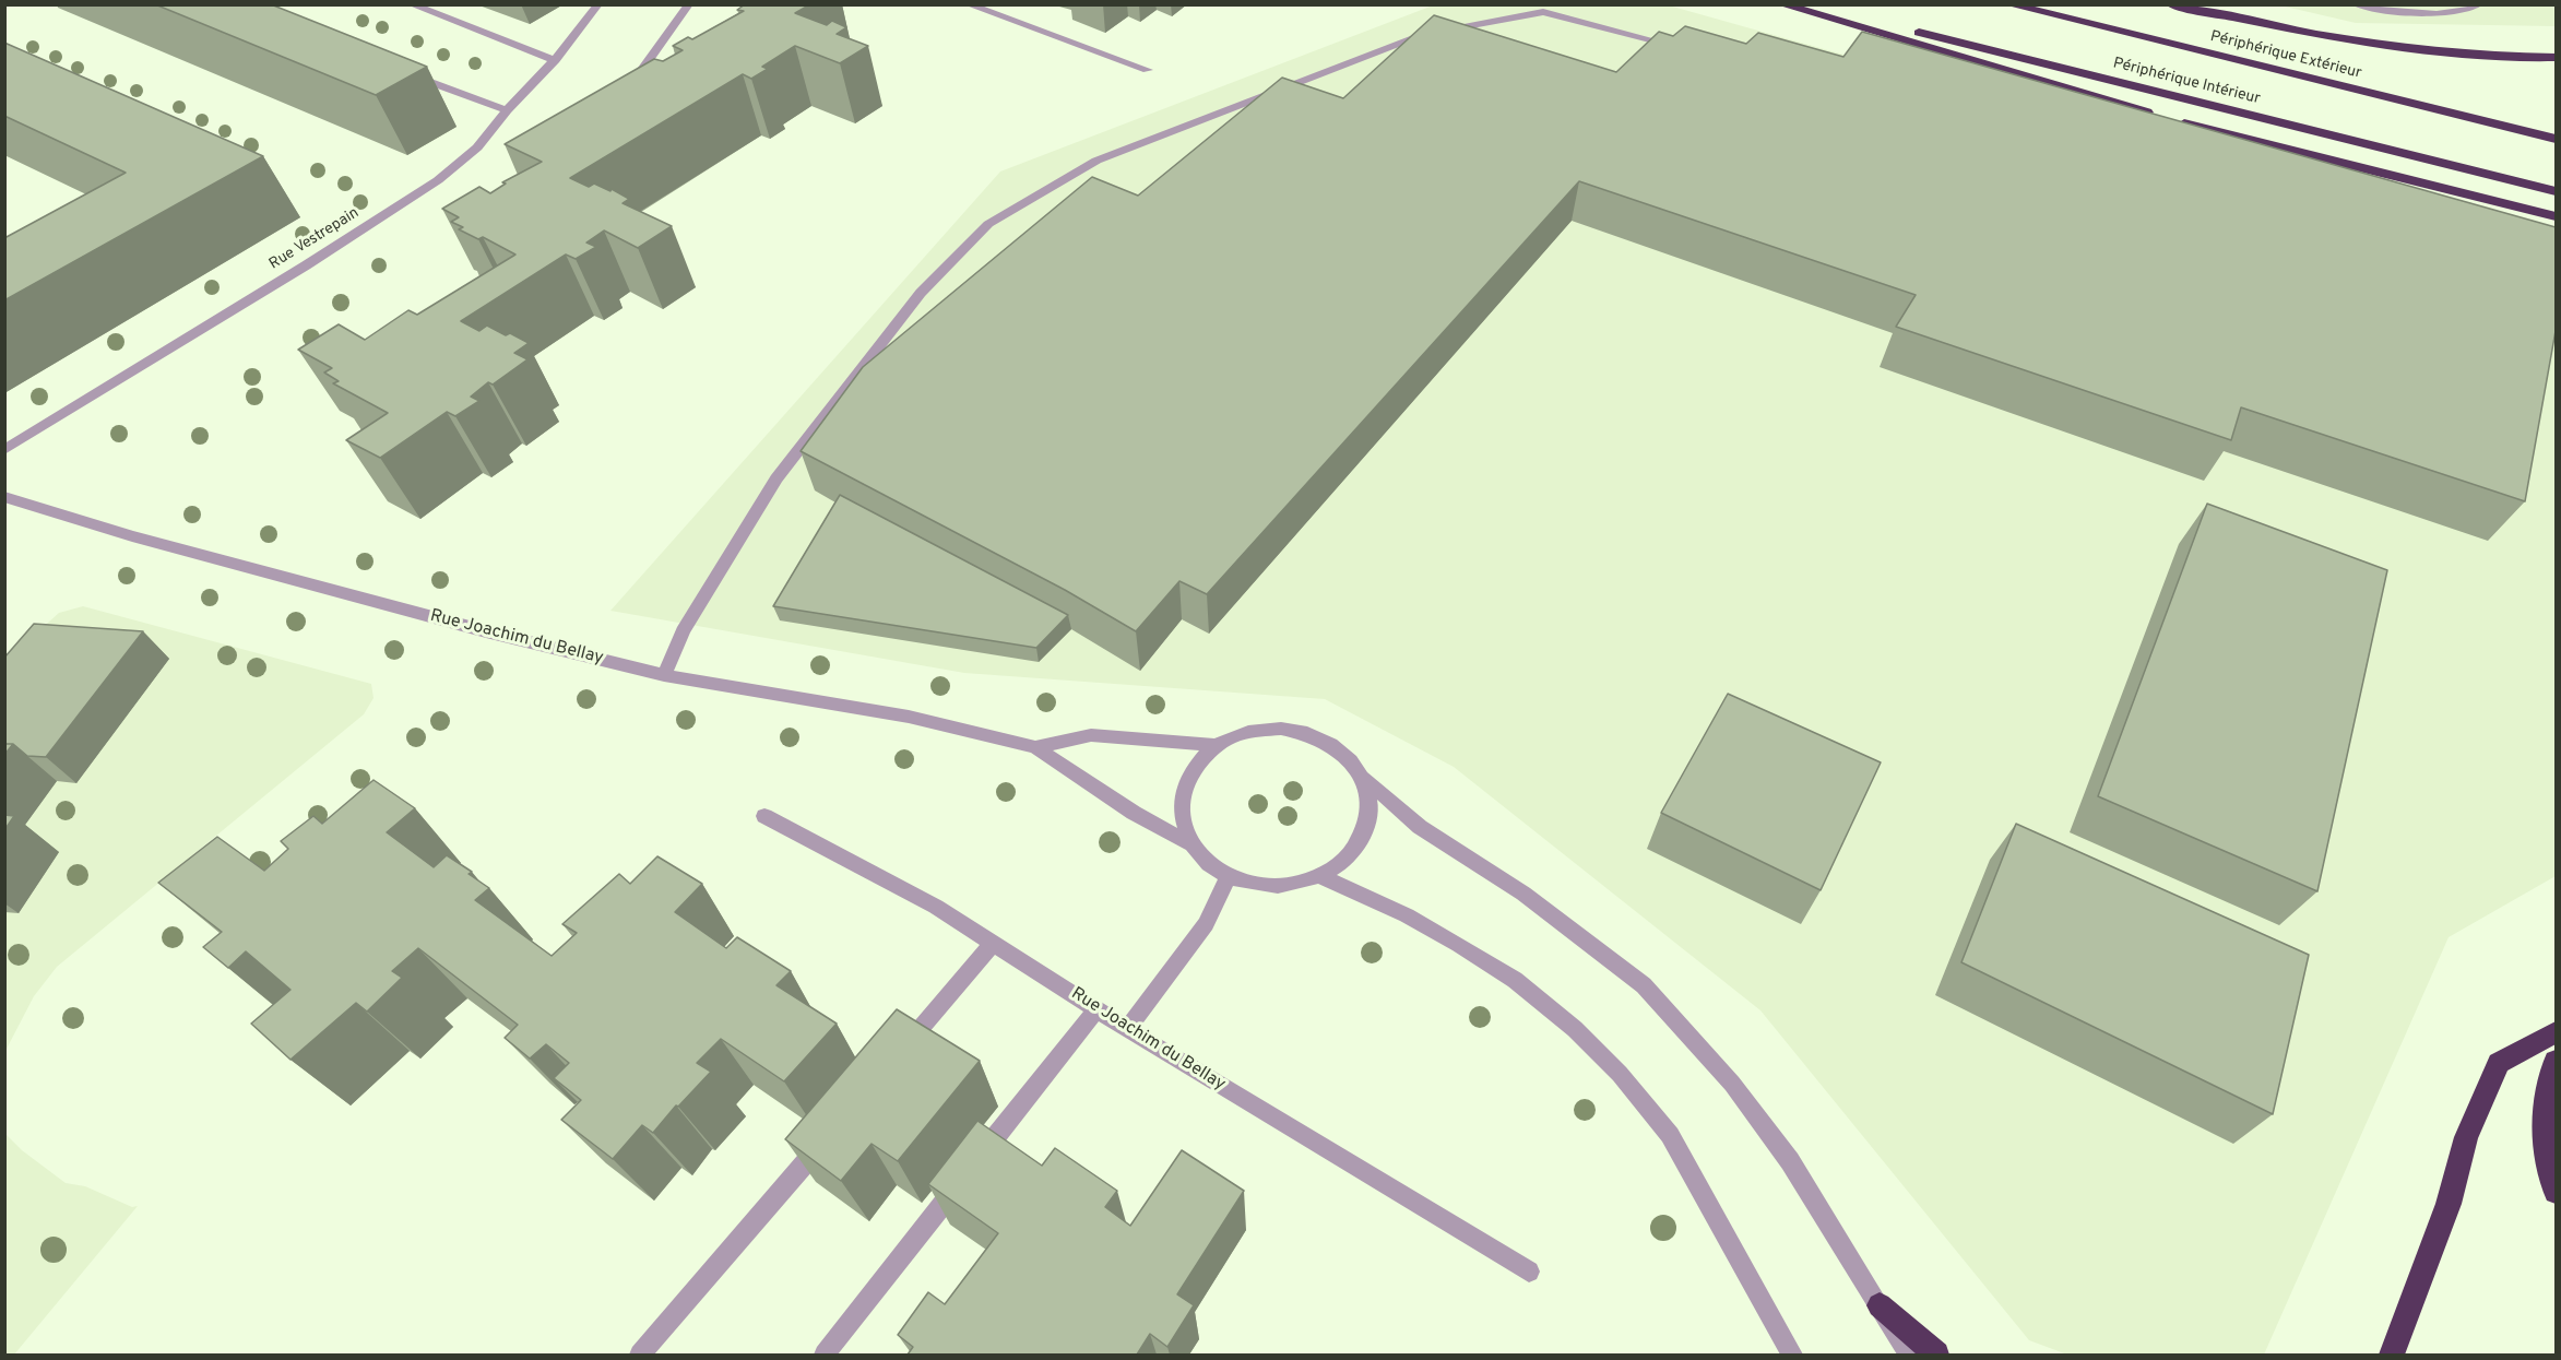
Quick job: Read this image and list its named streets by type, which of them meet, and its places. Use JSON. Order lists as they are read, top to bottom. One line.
{"streets":{"highway":["Périphérique Extérieur","Périphérique Intérieur"],"street":["Rue Vestrepain","Rue Joachim du Bellay"]}}
